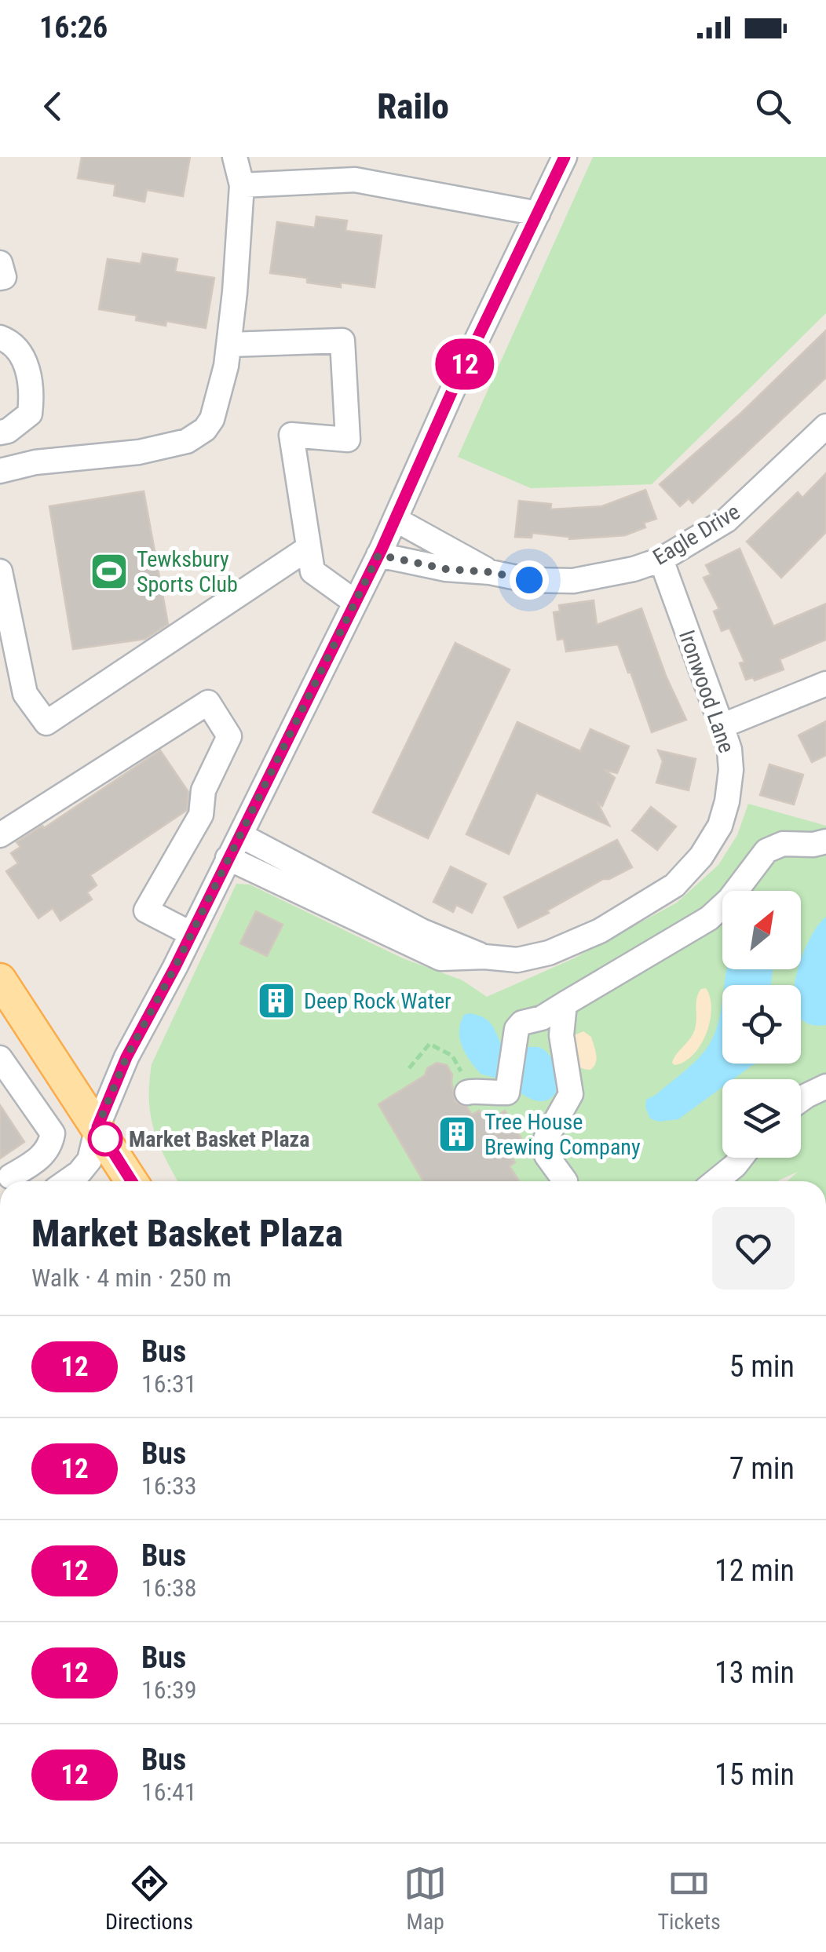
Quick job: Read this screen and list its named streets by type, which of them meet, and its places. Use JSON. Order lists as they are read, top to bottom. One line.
{"streets":{"street":["Eagle Drive","Ironwood Lane"]},"crossings":[["Eagle Drive","Ironwood Lane"]],"places":{"sports":["Tewksbury Sports Club"],"building":["Deep Rock Water","Tree House Brewing Company"],"other":["Market Basket Plaza"]},"lines":["bus line 12"],"north":"top right","page":{"status":"16:26","header":"Railo","on_map":"12","heading":["Market Basket Plaza","Walk · 4 min · 250 m"],"list":[{"mark":"12","name":"Bus","note":"16:31","value":"5 min"},{"mark":"12","name":"Bus","note":"16:33","value":"7 min"},{"mark":"12","name":"Bus","note":"16:38","value":"12 min"},{"mark":"12","name":"Bus","note":"16:39","value":"13 min"},{"mark":"12","name":"Bus","note":"16:41","value":"15 min"}],"tabs":["Directions","Map","Tickets"]}}
